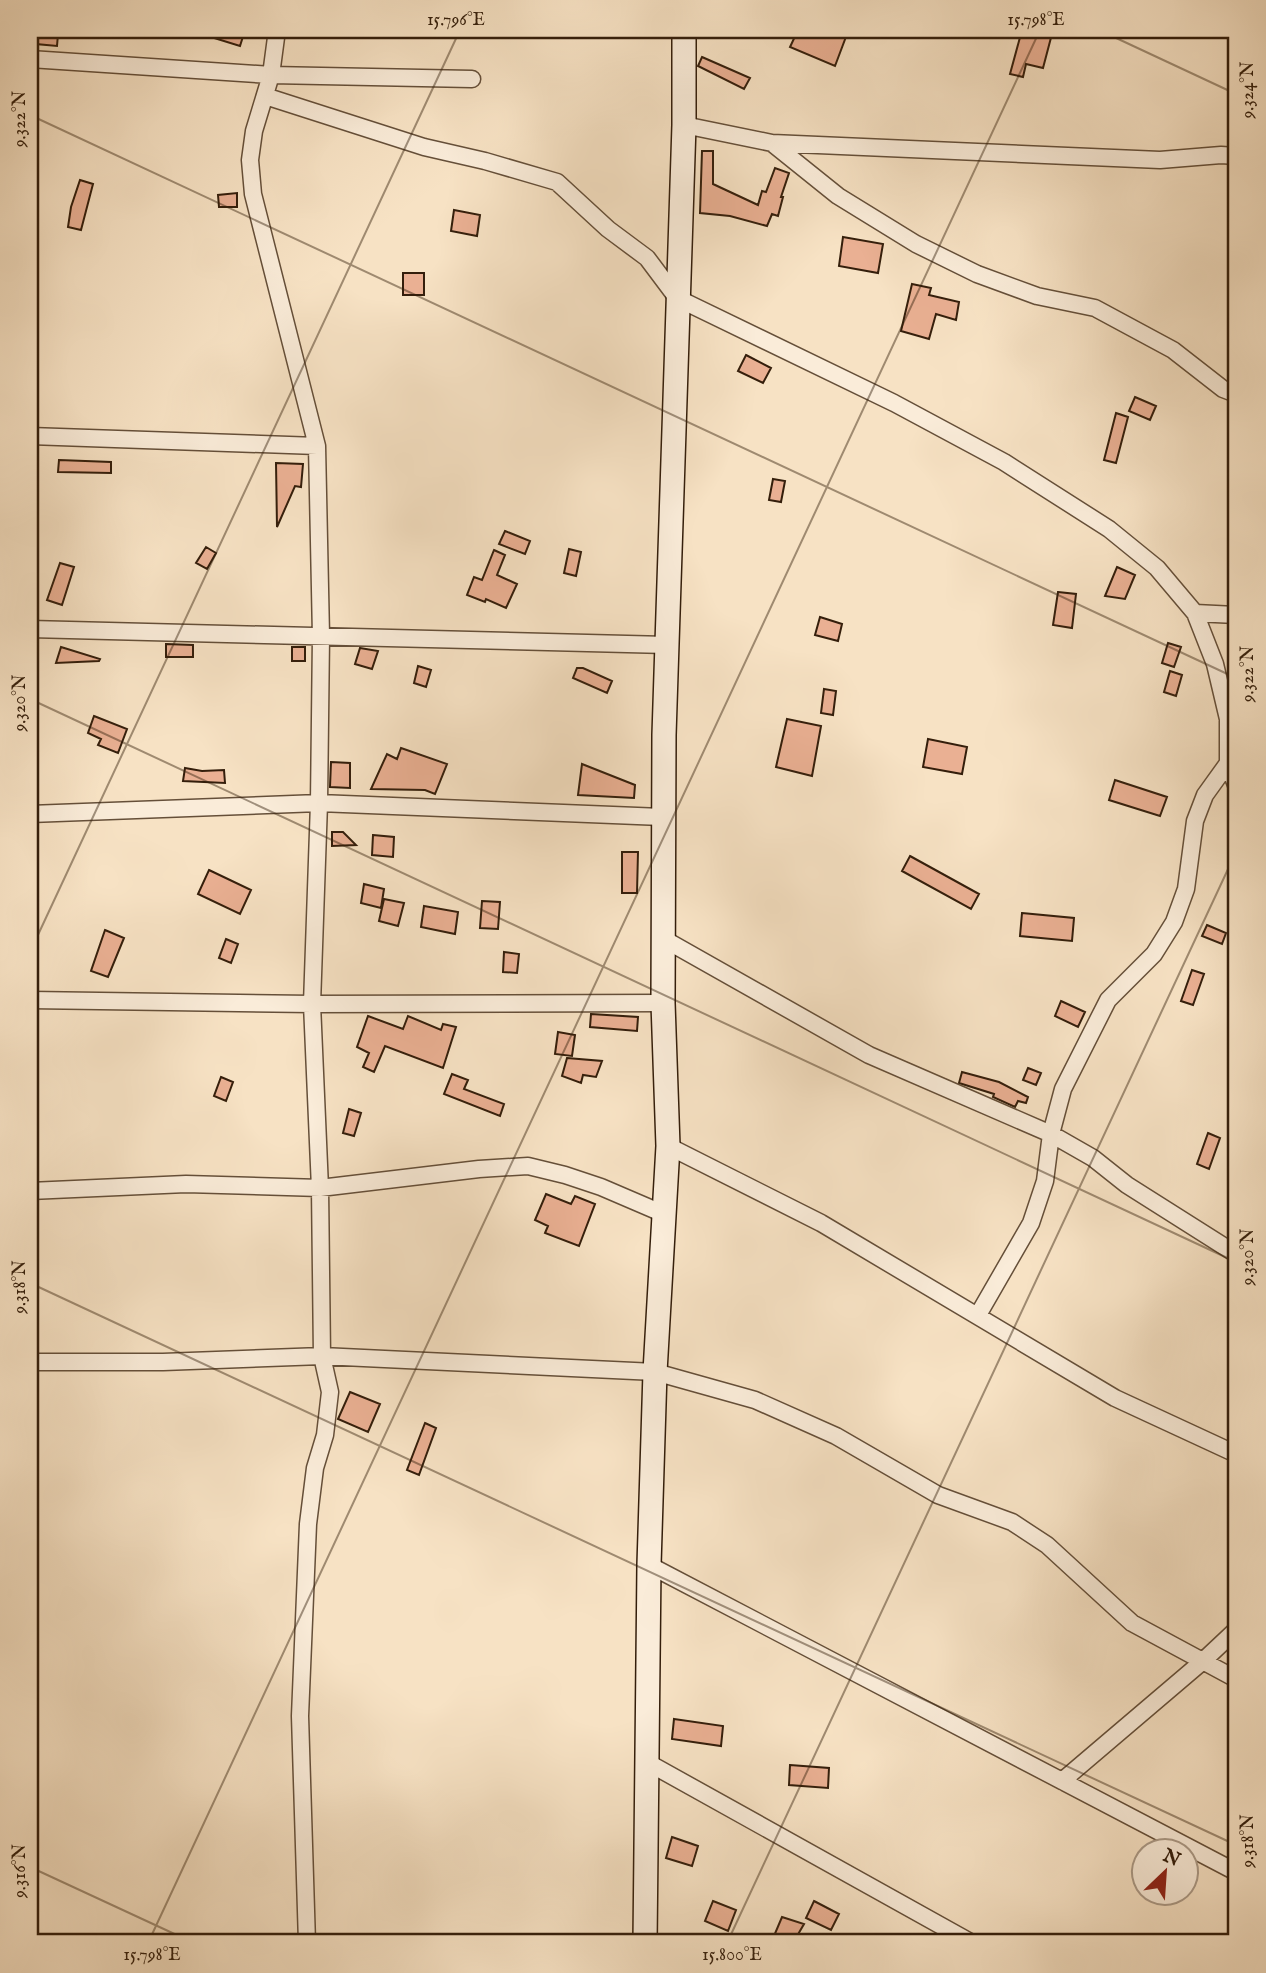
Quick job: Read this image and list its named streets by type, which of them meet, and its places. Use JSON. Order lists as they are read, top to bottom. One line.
{"north":"top right","coordinates":["15.796°E","15.798°E","9.324°N","9.322°N","9.320°N","9.318°N","9.316°N","15.800°E"]}
